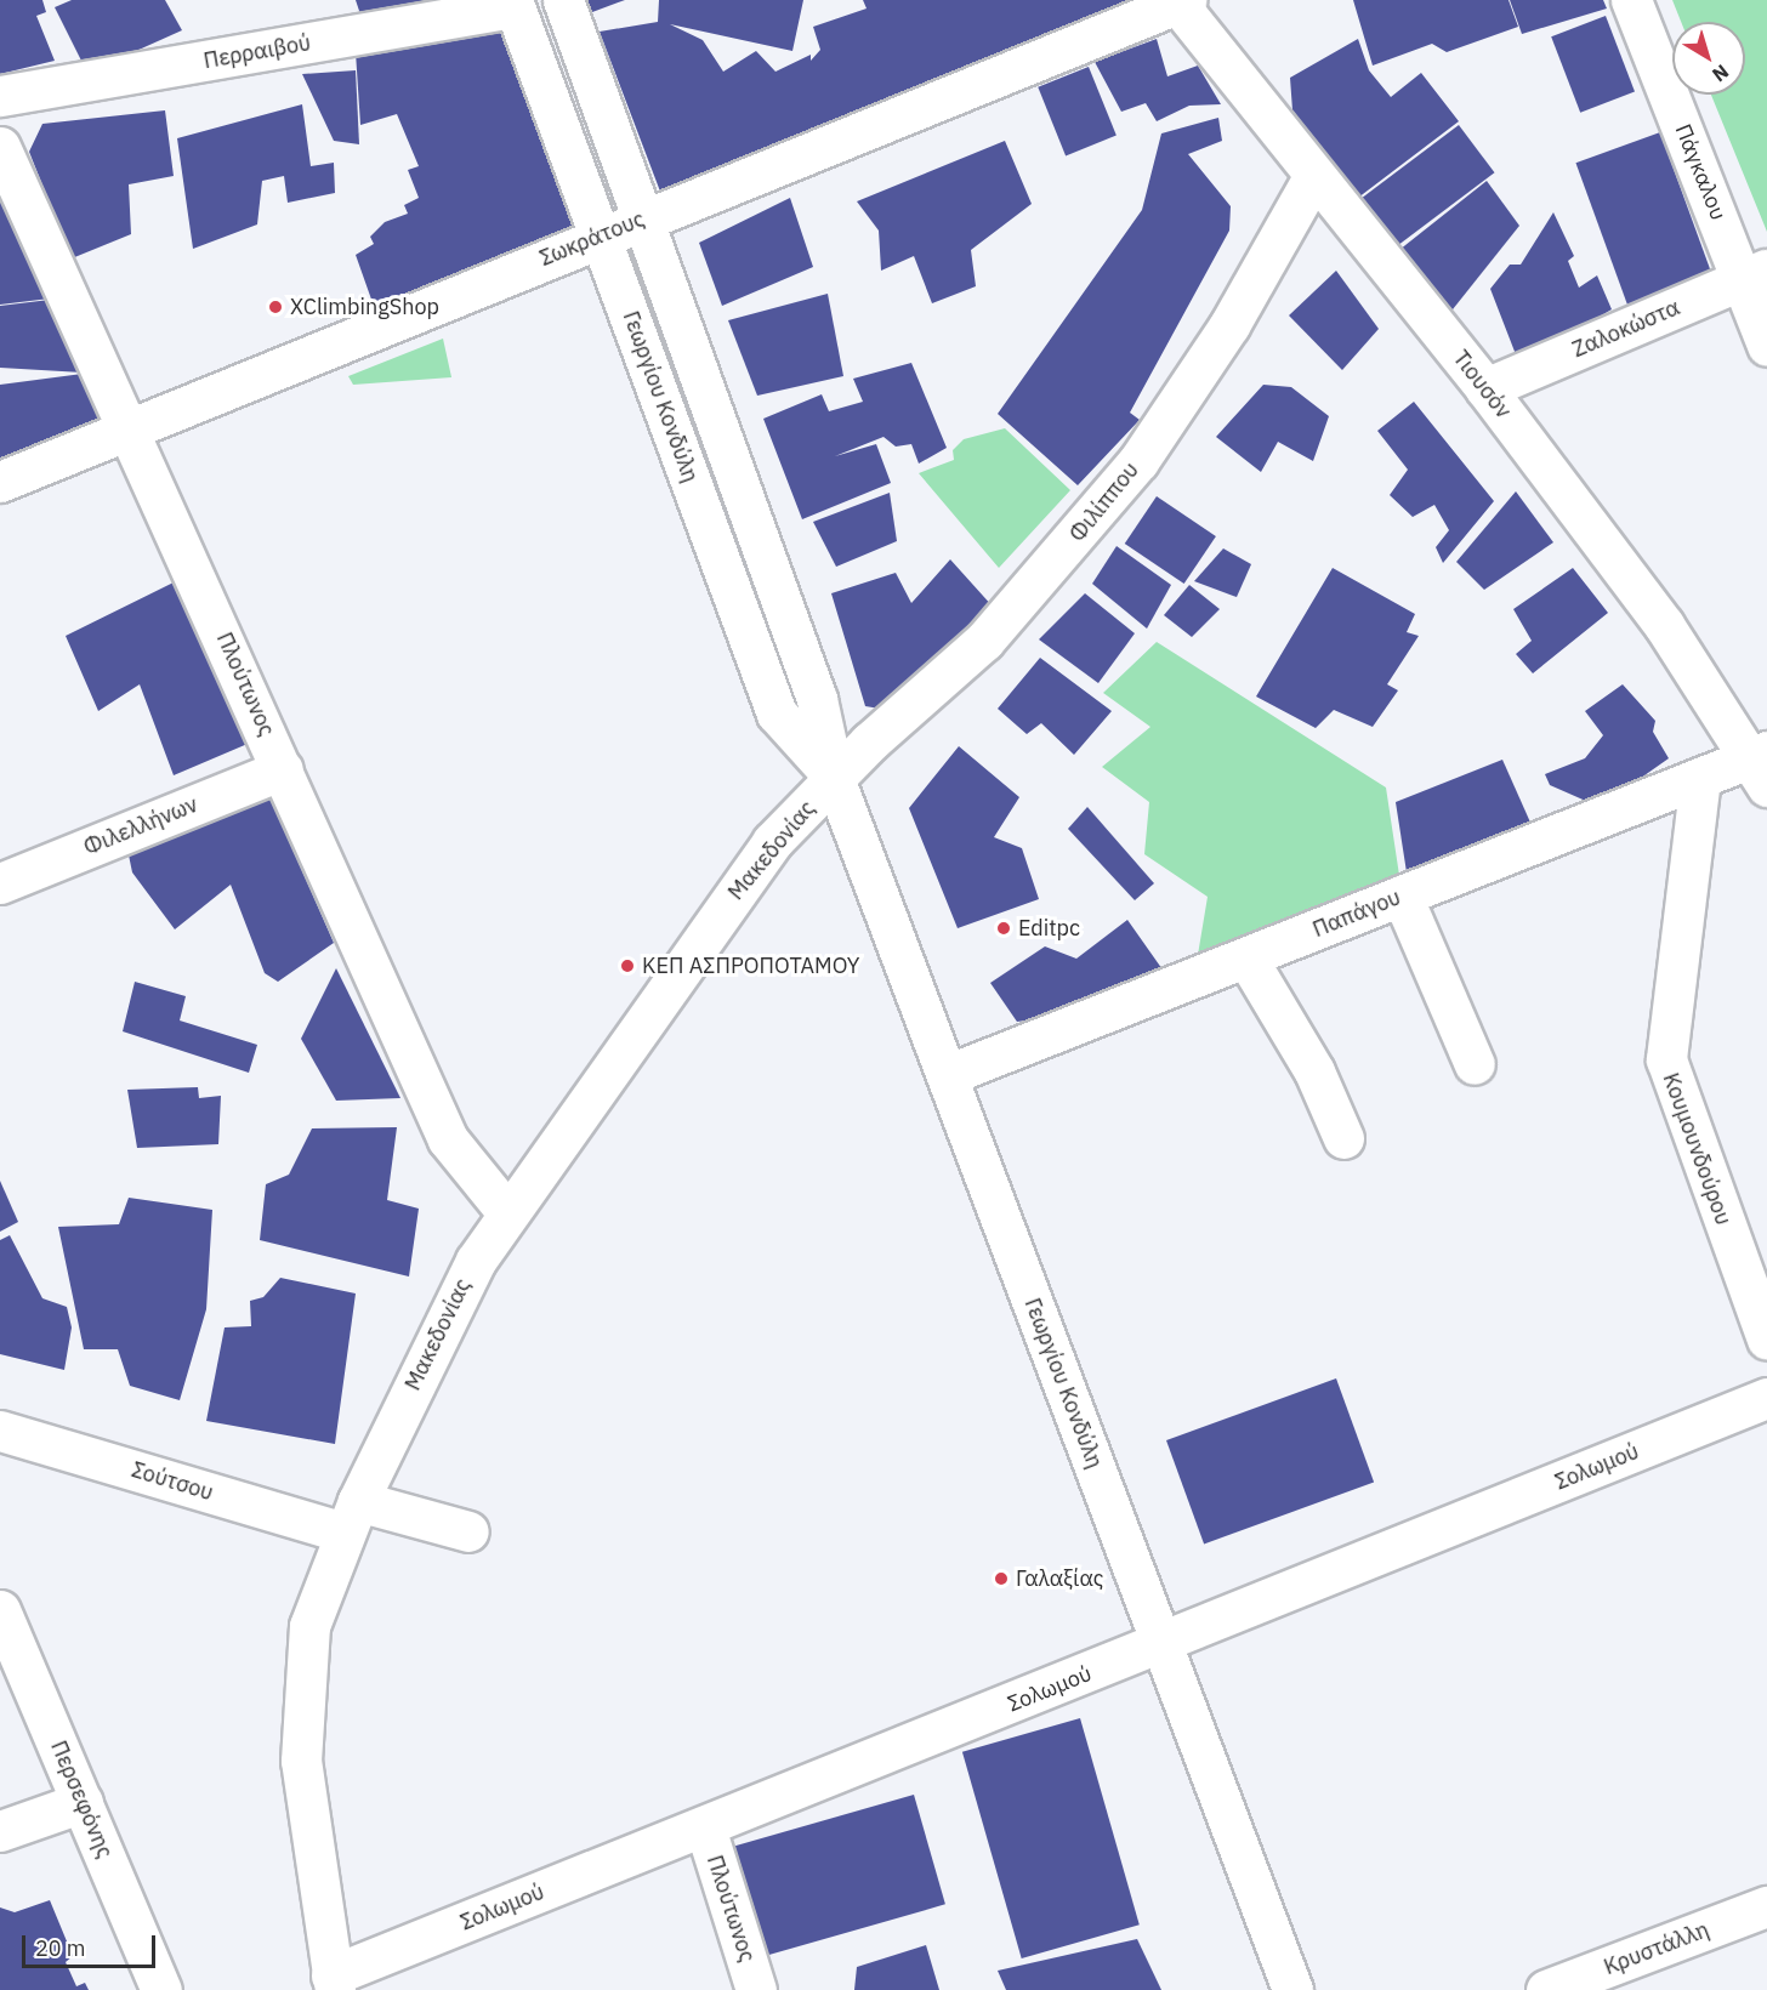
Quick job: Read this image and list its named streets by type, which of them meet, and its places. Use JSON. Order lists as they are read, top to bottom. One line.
{"streets":{"street":["Περραιβού","Πάγκαλου","Σωκράτους","Ζαλοκώστα","Τιουσόν","Γεωργίου Κονδύλη","Φιλίππου","Πλούτωνος","Φιλελλήνων","Μακεδονίας","Παπάγου","Κουμουνδούρου","Σολωμού","Σούτσου","Περσεφόνης","Κρυστάλλη"]},"crossings":[["Περραιβού","Γεωργίου Κονδύλη"],["Πάγκαλου","Ζαλοκώστα"],["Σωκράτους","Τιουσόν"],["Σωκράτους","Γεωργίου Κονδύλη"],["Σωκράτους","Πλούτωνος"],["Ζαλοκώστα","Τιουσόν"],["Τιουσόν","Φιλίππου"],["Τιουσόν","Παπάγου"],["Γεωργίου Κονδύλη","Φιλίππου"],["Γεωργίου Κονδύλη","Μακεδονίας"],["Γεωργίου Κονδύλη","Παπάγου"],["Γεωργίου Κονδύλη","Σολωμού"],["Φιλίππου","Μακεδονίας"],["Πλούτωνος","Φιλελλήνων"],["Πλούτωνος","Μακεδονίας"],["Πλούτωνος","Σολωμού"],["Μακεδονίας","Σολωμού"],["Μακεδονίας","Σούτσου"],["Παπάγου","Κουμουνδούρου"]],"places":["XClimbingShop","Editpc","ΚΕΠ ΑΣΠΡΟΠΟΤΑΜΟΥ","Γαλαξίας"],"scale_bar":"20 m","north":"bottom right"}
